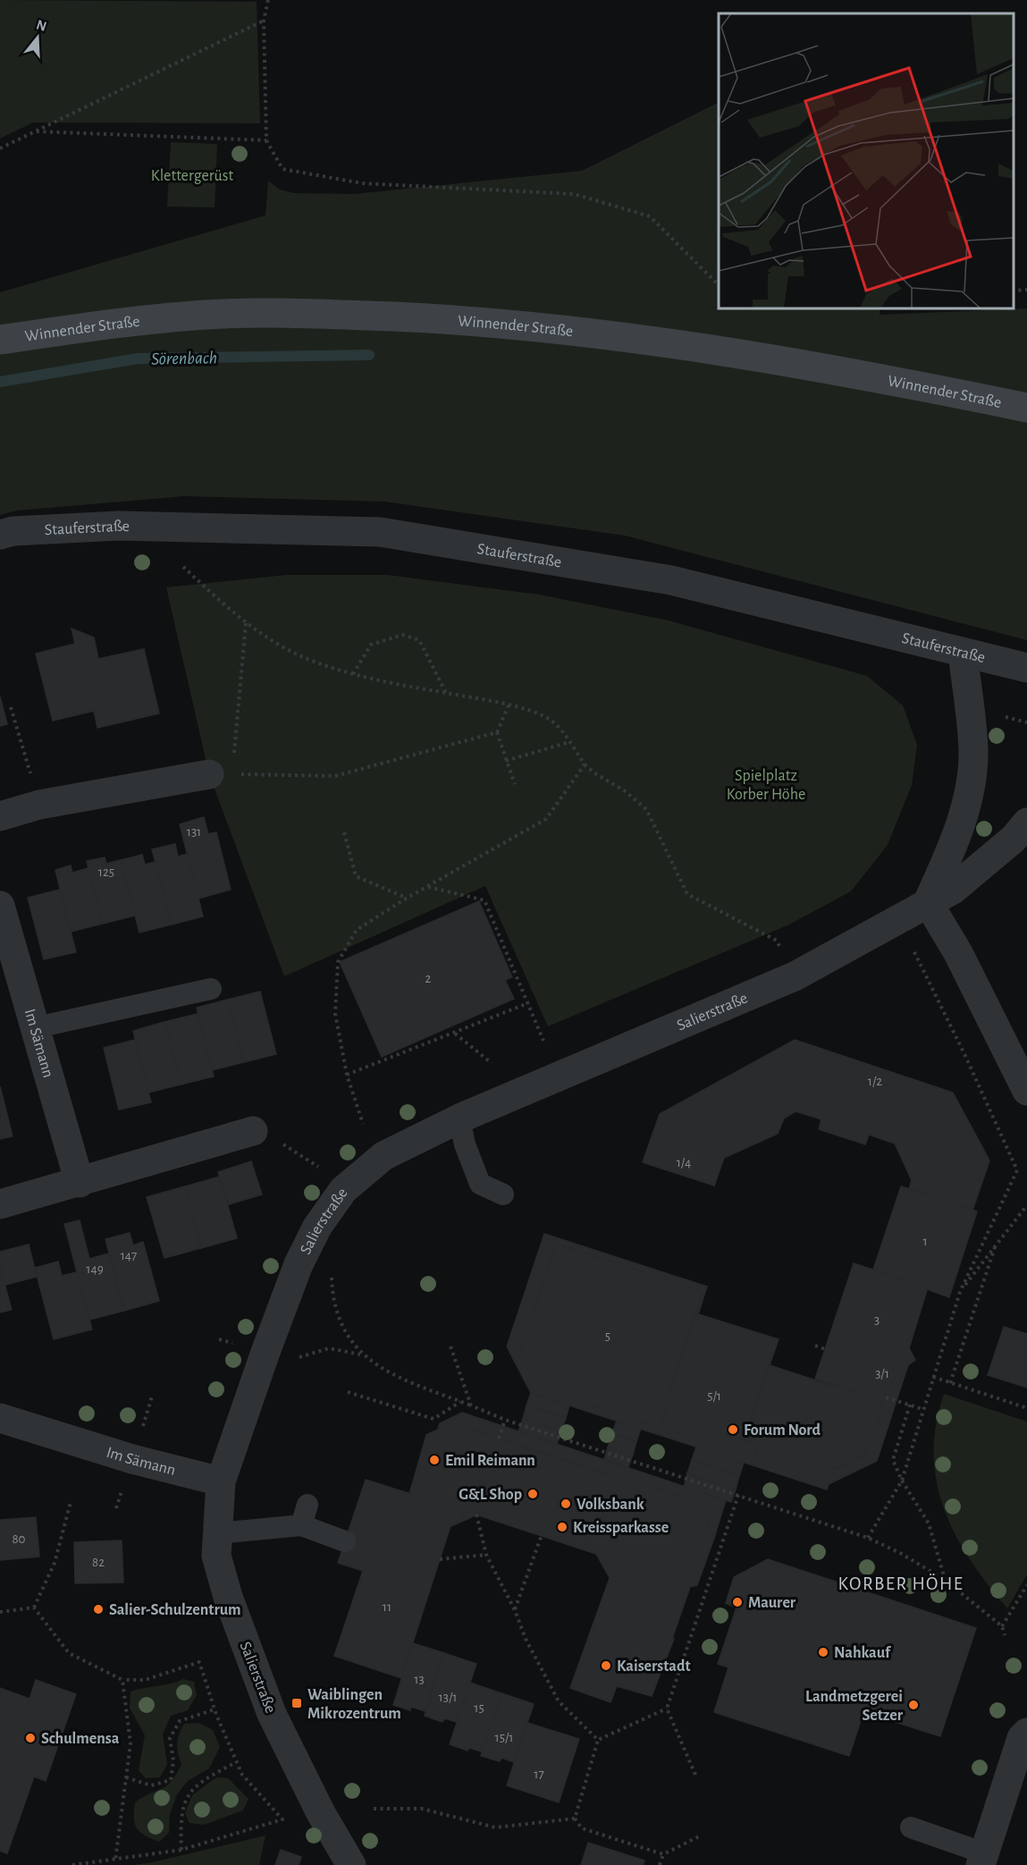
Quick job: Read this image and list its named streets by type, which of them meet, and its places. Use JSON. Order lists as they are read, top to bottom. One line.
{"streets":{"street":["Winnender Straße","Stauferstraße","Salierstraße","Im Sämann"]},"crossings":[["Salierstraße","Im Sämann"]],"districts":["KORBER HÖHE"],"water":["Sörenbach"],"parks":["Klettergerüst","Spielplatz Korber Höhe"],"places":{"other":["Forum Nord","Emil Reimann","G&L Shop","Volksbank","Kreissparkasse","Maurer","Salier-Schulzentrum","Nahkauf","Kaiserstadt","Landmetzgerei Setzer","Schulmensa"],"transit":["Waiblingen Mikrozentrum"]},"house_numbers":["131","125","2","1/2","1/4","1","147","149","3","5","3/1","5/1","80","82","11","13","13/1","15","15/1","17"],"north":"top"}
